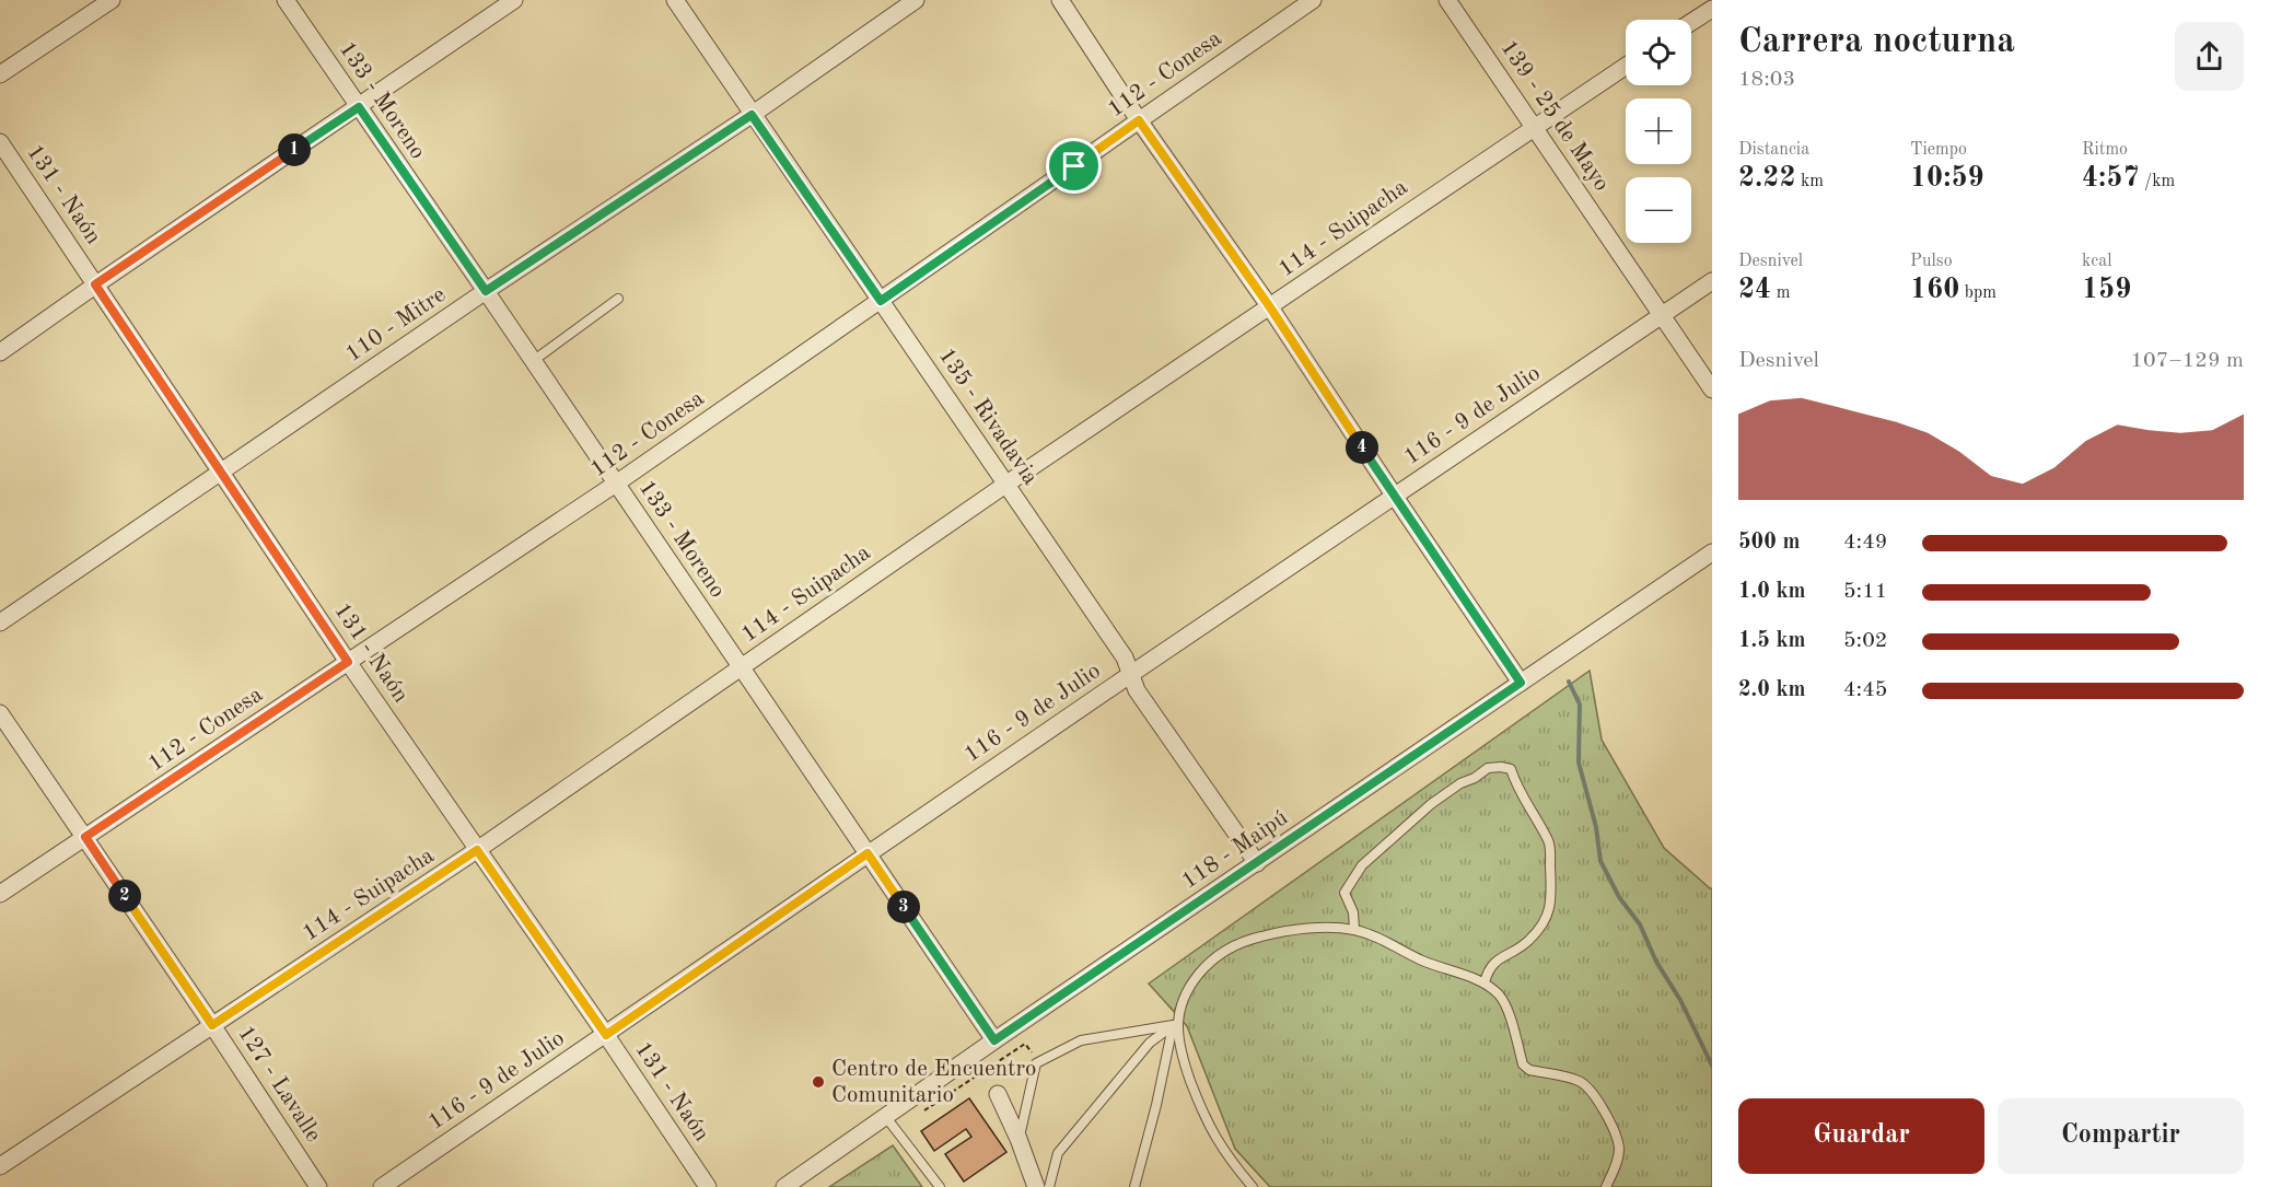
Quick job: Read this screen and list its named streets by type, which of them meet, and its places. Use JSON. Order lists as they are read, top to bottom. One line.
{"streets":{"street":["112 - Conesa","133 - Moreno","139 - 25 de Mayo","131 - Naón","114 - Suipacha","110 - Mitre","116 - 9 de Julio","135 - Rivadavia","118 - Maipú","127 - Lavalle"]},"crossings":[["112 - Conesa","133 - Moreno"],["112 - Conesa","131 - Naón"],["112 - Conesa","135 - Rivadavia"],["112 - Conesa","127 - Lavalle"],["133 - Moreno","114 - Suipacha"],["133 - Moreno","110 - Mitre"],["133 - Moreno","116 - 9 de Julio"],["133 - Moreno","118 - Maipú"],["139 - 25 de Mayo","114 - Suipacha"],["139 - 25 de Mayo","116 - 9 de Julio"],["131 - Naón","114 - Suipacha"],["131 - Naón","110 - Mitre"],["131 - Naón","116 - 9 de Julio"],["114 - Suipacha","135 - Rivadavia"],["114 - Suipacha","127 - Lavalle"],["110 - Mitre","135 - Rivadavia"],["116 - 9 de Julio","135 - Rivadavia"],["135 - Rivadavia","118 - Maipú"]],"places":["Centro de Encuentro Comunitario"],"page":{"heading":["Carrera nocturna","18:03"],"map_buttons":["+","−"],"stats":[["Distancia","2.22 km"],["Tiempo","10:59"],["Ritmo","4:57 /km"],["Desnivel","24 m"],["Pulso","160 bpm"],["kcal","159"]],"pins":["1","4","2","3"],"chart":["Desnivel","107–129 m"],"list":[{"name":"500 m","note":"4:49"},{"name":"1.0 km","note":"5:11"},{"name":"1.5 km","note":"5:02"},{"name":"2.0 km","note":"4:45"}],"buttons":["Guardar","Compartir"]}}
